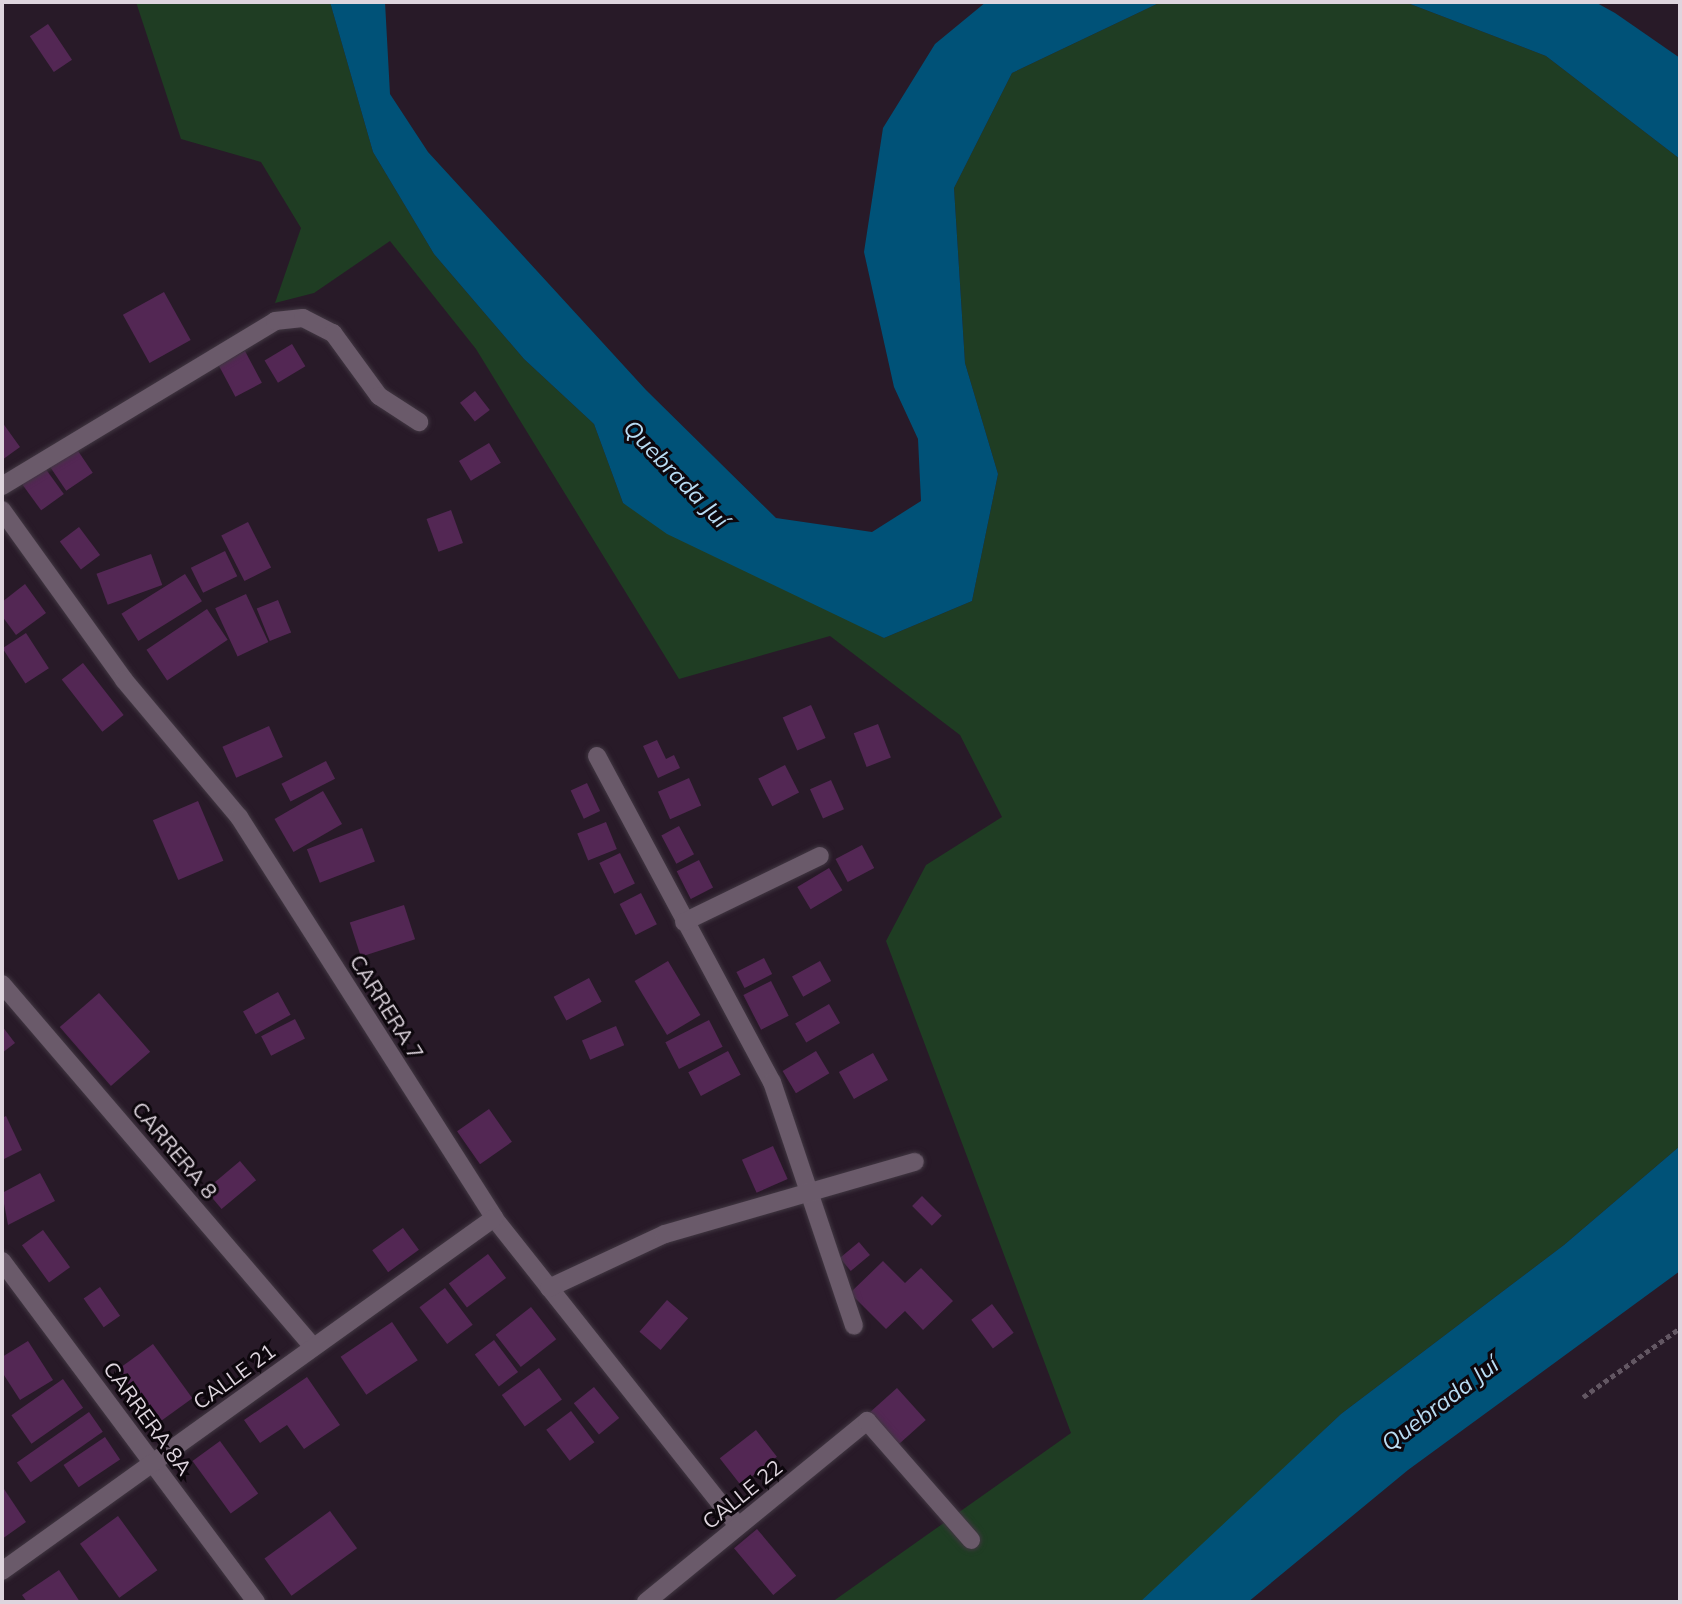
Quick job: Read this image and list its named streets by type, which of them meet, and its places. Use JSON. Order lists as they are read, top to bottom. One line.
{"streets":{"street":["CARRERA 7","CARRERA 8","CALLE 21","CARRERA 8A","CALLE 22"]},"crossings":[["CARRERA 7","CALLE 21"],["CARRERA 7","CALLE 22"],["CARRERA 8","CALLE 21"],["CALLE 21","CARRERA 8A"]],"water":["Quebrada Juí"]}
